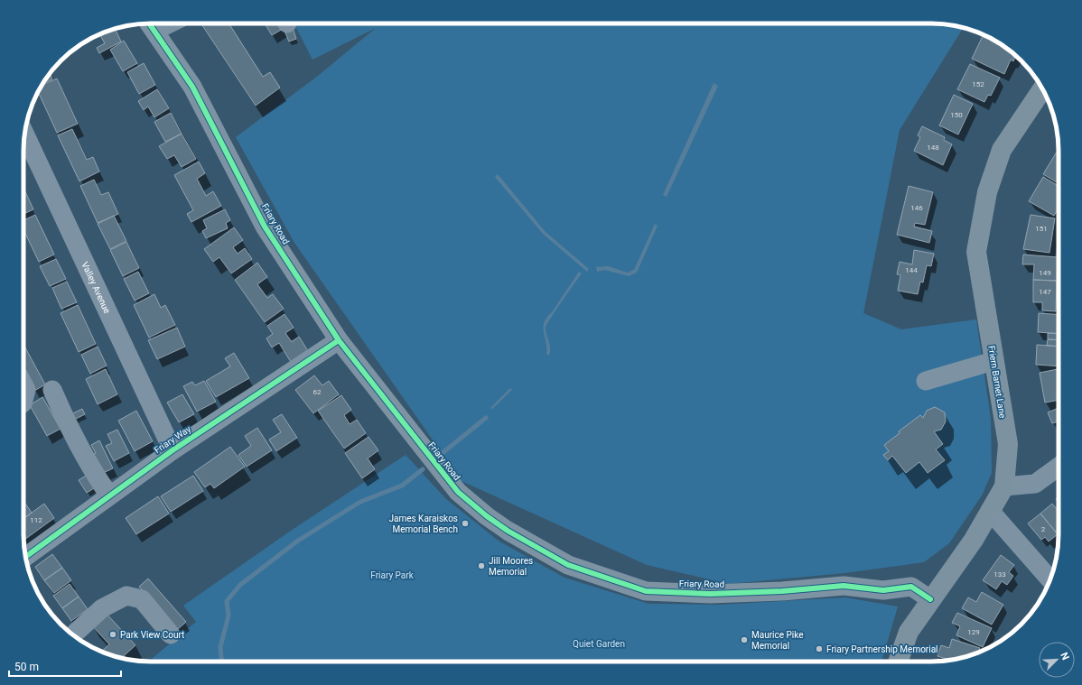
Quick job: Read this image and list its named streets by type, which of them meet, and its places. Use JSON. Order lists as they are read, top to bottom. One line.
{"streets":{"main road":["Friern Barnet Lane"],"street":["Friary Road","Valley Avenue","Friary Way"]},"crossings":[["Friary Road","Friern Barnet Lane"],["Friary Road","Friary Way"],["Valley Avenue","Friary Way"]],"parks":["Friary Park","Quiet Garden"],"places":["James Karaiskos Memorial Bench","Jill Moores Memorial","Park View Court","Maurice Pike Memorial","Friary Partnership Memorial"],"house_numbers":["152","150","148","146","151","144","149","147","62","112","2","133","129"],"scale_bar":"50 m","north":"top right"}
